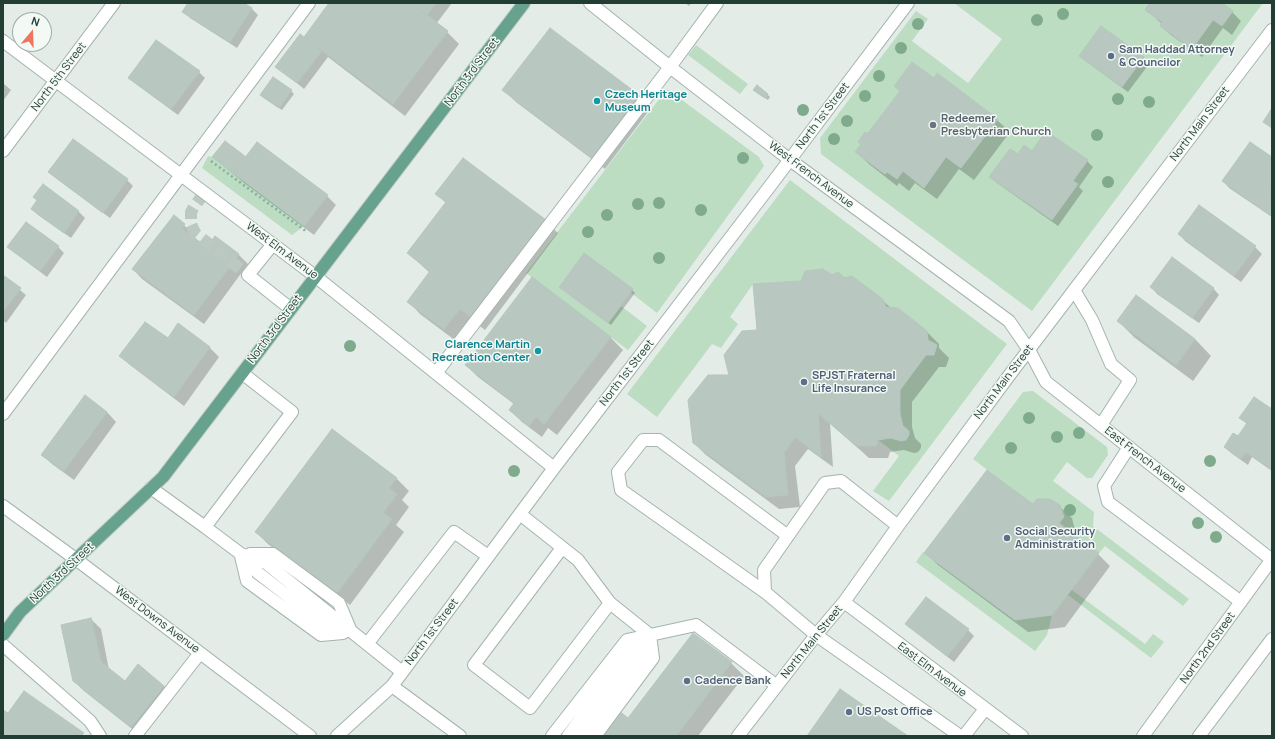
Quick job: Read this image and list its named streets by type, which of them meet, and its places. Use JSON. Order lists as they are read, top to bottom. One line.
{"streets":{"main road":["North 3rd Street"],"street":["North 5th Street","North 1st Street","North Main Street","West French Avenue","West Elm Avenue","East French Avenue","West Downs Avenue","North 2nd Street","East Elm Avenue"]},"crossings":[["North 3rd Street","West Elm Avenue"],["North 3rd Street","West Downs Avenue"],["North 5th Street","West Elm Avenue"],["North 1st Street","West French Avenue"],["North 1st Street","West Elm Avenue"],["North Main Street","West French Avenue"],["North Main Street","East French Avenue"],["North Main Street","East Elm Avenue"],["West French Avenue","East French Avenue"],["East French Avenue","North 2nd Street"]],"places":["Sam Haddad Attorney & Councilor","Czech Heritage Museum","Redeemer Presbyterian Church","Clarence Martin Recreation Center","SPJST Fraternal Life Insurance","Social Security Administration","Cadence Bank","US Post Office"],"north":"top"}
